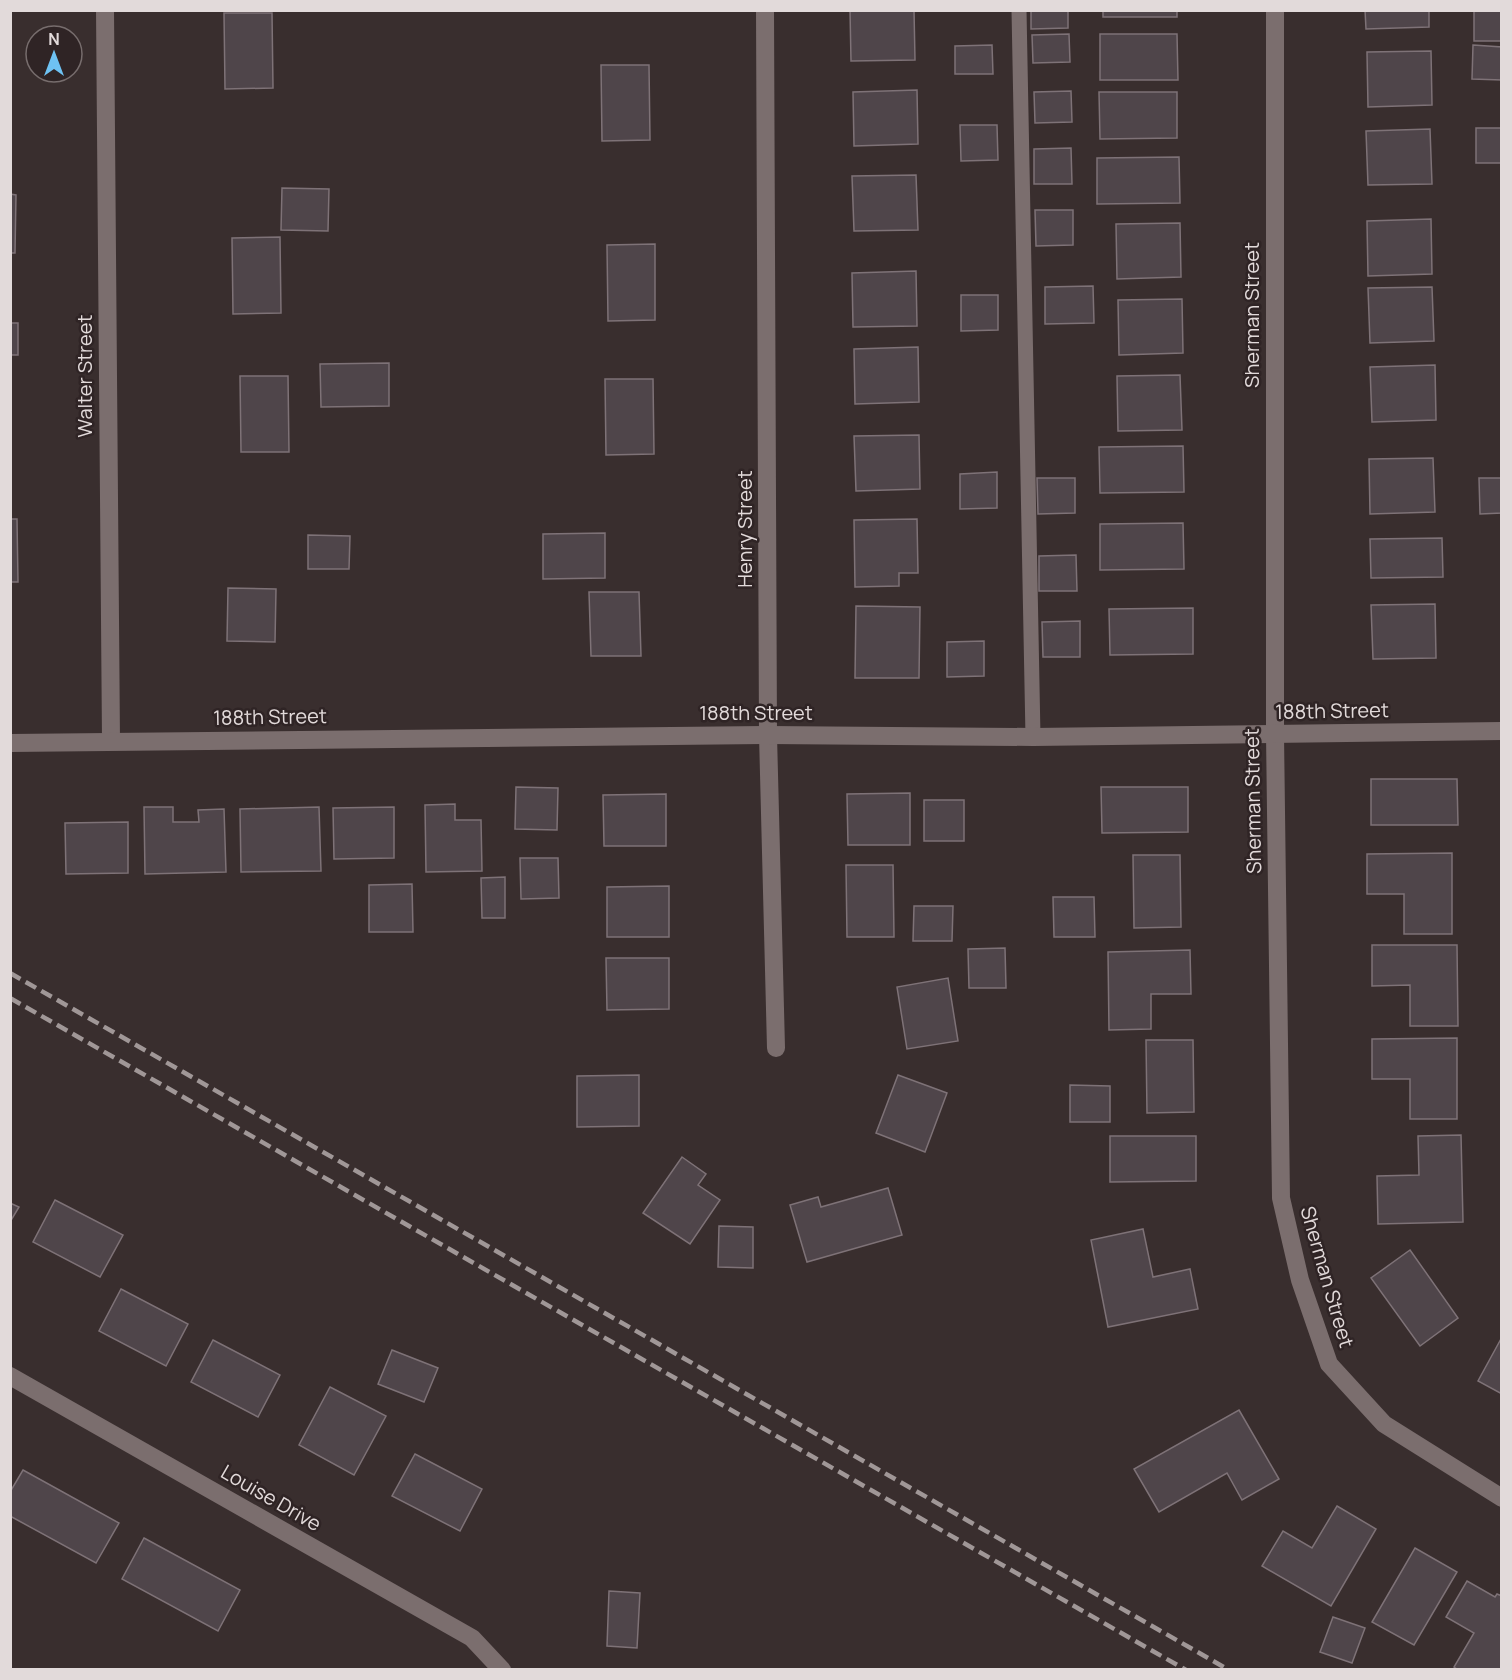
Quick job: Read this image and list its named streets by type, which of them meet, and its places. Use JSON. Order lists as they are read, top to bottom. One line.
{"streets":{"street":["Sherman Street","Walter Street","Henry Street","188th Street","Louise Drive"]},"crossings":[["Sherman Street","188th Street"],["Walter Street","188th Street"],["Henry Street","188th Street"]],"north":"top"}
